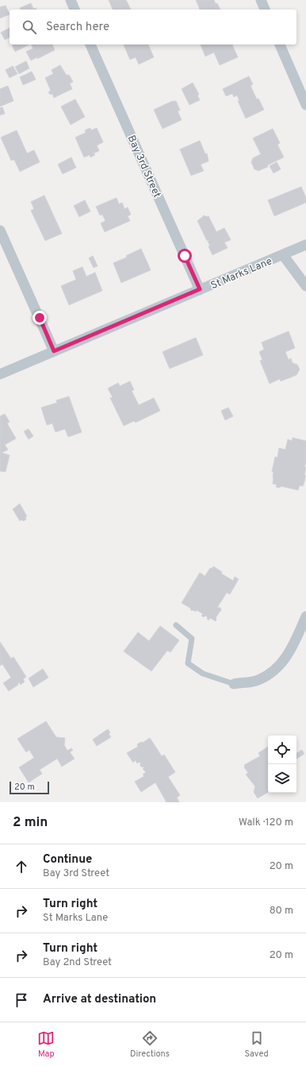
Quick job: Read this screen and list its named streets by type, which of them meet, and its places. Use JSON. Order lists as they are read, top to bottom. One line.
{"streets":{"street":["Bay 3rd Street","St Marks Lane"]},"crossings":[["Bay 3rd Street","St Marks Lane"]],"scale_bar":"20 m","page":{"search":"Search here","scale":"20 m","heading":["2 min","Walk · 120 m"],"list":[["Continue","Bay 3rd Street","20 m"],["Turn right","St Marks Lane","80 m"],["Turn right","Bay 2nd Street","20 m"],"Arrive at destination"],"nav":["Map","Directions","Saved"]}}
